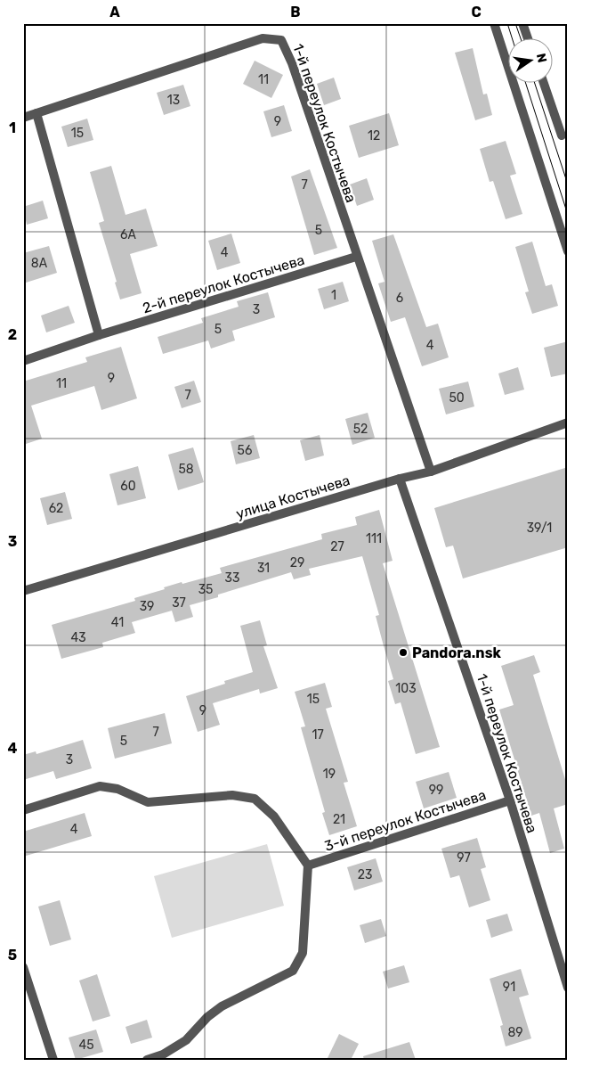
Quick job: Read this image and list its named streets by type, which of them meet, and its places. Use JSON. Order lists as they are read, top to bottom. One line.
{"streets":{"street":["1-й переулок Костычева","2-й переулок Костычева","улица Костычева","3-й переулок Костычева"]},"crossings":[["1-й переулок Костычева","2-й переулок Костычева"],["1-й переулок Костычева","улица Костычева"],["1-й переулок Костычева","3-й переулок Костычева"]],"places":["Pandora.nsk"],"house_numbers":["11","13","9","15","12","7","5","6А","4","8А","1","6","3","5","4","9","11","7","50","52","56","58","60","62","39/1","111","27","29","31","33","35","37","39","41","43","103","15","9","7","17","5","3","19","99","21","4","97","23","91","89","45"],"north":"right","grid":{"columns":["A","B","C"],"rows":["1","2","3","4","5"]}}
